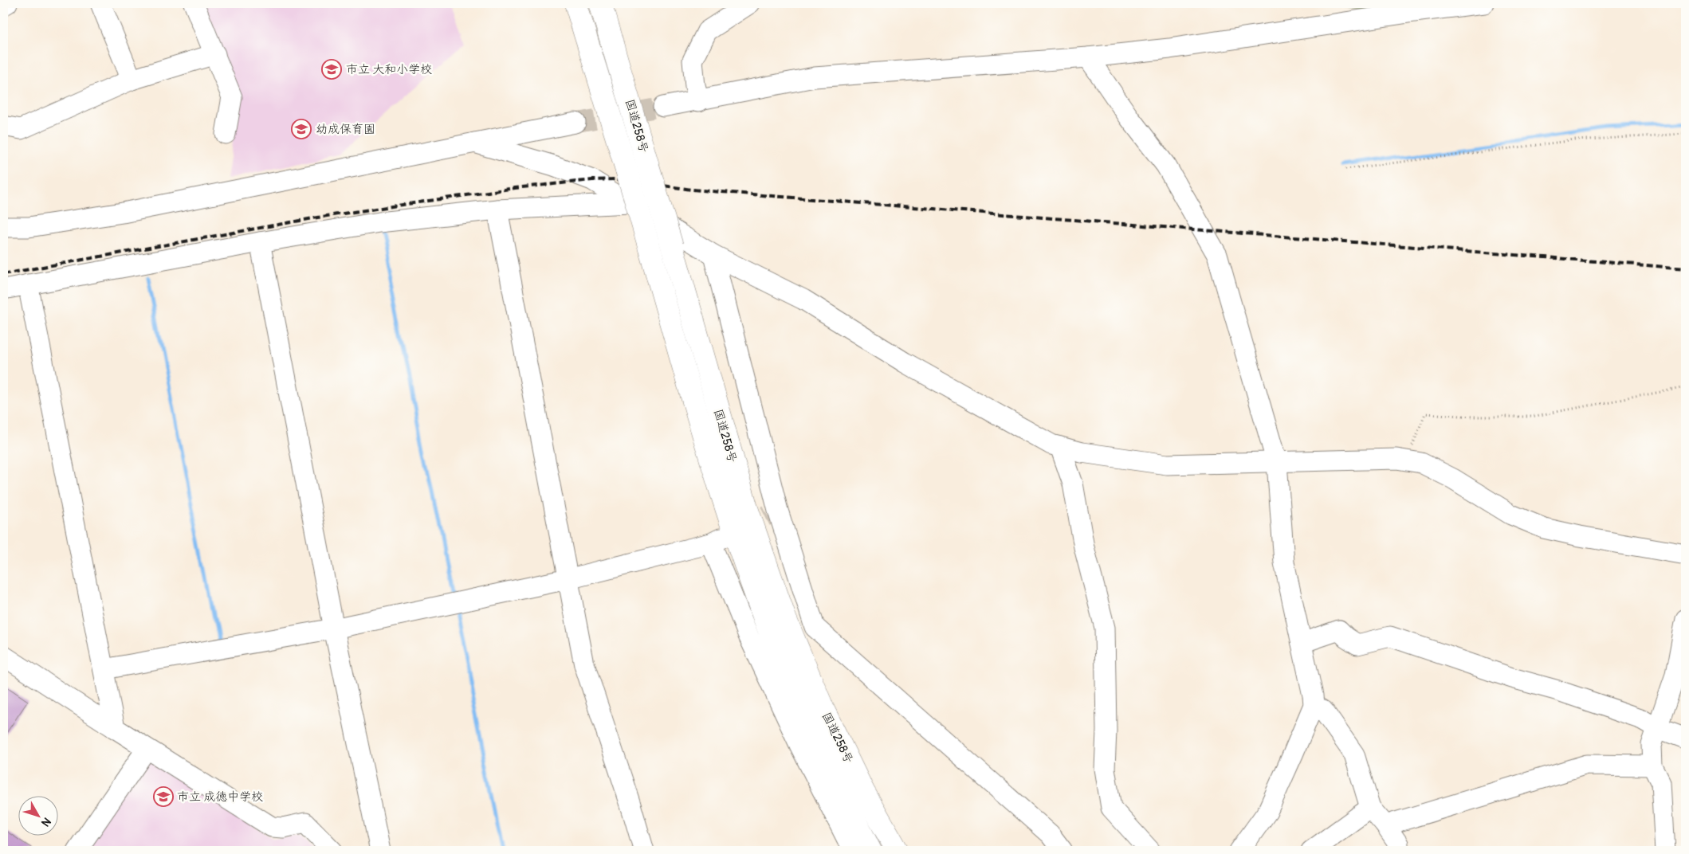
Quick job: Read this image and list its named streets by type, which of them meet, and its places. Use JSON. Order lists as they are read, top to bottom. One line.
{"streets":{"highway":["国道258号"]},"places":{"school or university":["市立 大和小学校","幼成保育園","市立 成徳中学校"]},"north":"bottom right"}
